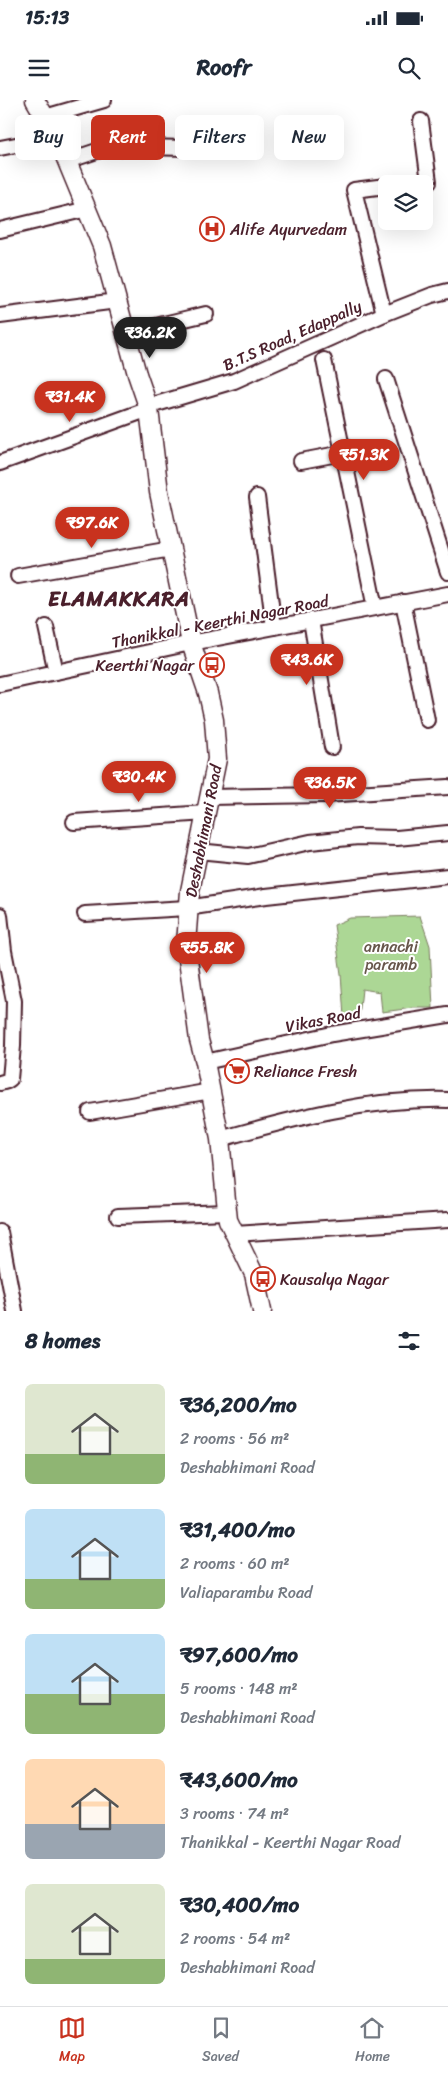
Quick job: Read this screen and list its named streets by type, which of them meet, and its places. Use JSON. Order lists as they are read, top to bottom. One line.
{"streets":{"street":["B.T.S Road, Edappally","Thanikkal - Keerthi Nagar Road","Deshabhimani Road","Vikas Road"]},"crossings":[["B.T.S Road, Edappally","Deshabhimani Road"],["Thanikkal - Keerthi Nagar Road","Deshabhimani Road"],["Deshabhimani Road","Vikas Road"]],"districts":["ELAMAKKARA"],"parks":["annachi paramb"],"places":{"hospital":["Alife Ayurvedam"],"bus stop":["Keerthi Nagar","Kausalya Nagar"],"supermarket":["Reliance Fresh"]},"page":{"status":"15:13","header":"Roofr","chip":["Buy","Rent","Filters","New"],"price":["₹36.2K","₹31.4K","₹51.3K","₹97.6K","₹43.6K","₹30.4K","₹36.5K","₹55.8K"],"heading":"8 homes","list":[{"name":"₹36,200/mo","note":"2 rooms · 56 m² · Deshabhimani Road"},{"name":"₹31,400/mo","note":"2 rooms · 60 m² · Valiaparambu Road"},{"name":"₹97,600/mo","note":"5 rooms · 148 m² · Deshabhimani Road"},{"name":"₹43,600/mo","note":"3 rooms · 74 m² · Thanikkal - Keerthi Nagar Road"},{"name":"₹30,400/mo","note":"2 rooms · 54 m² · Deshabhimani Road"}],"tabs":["Map","Saved","Home"]}}
